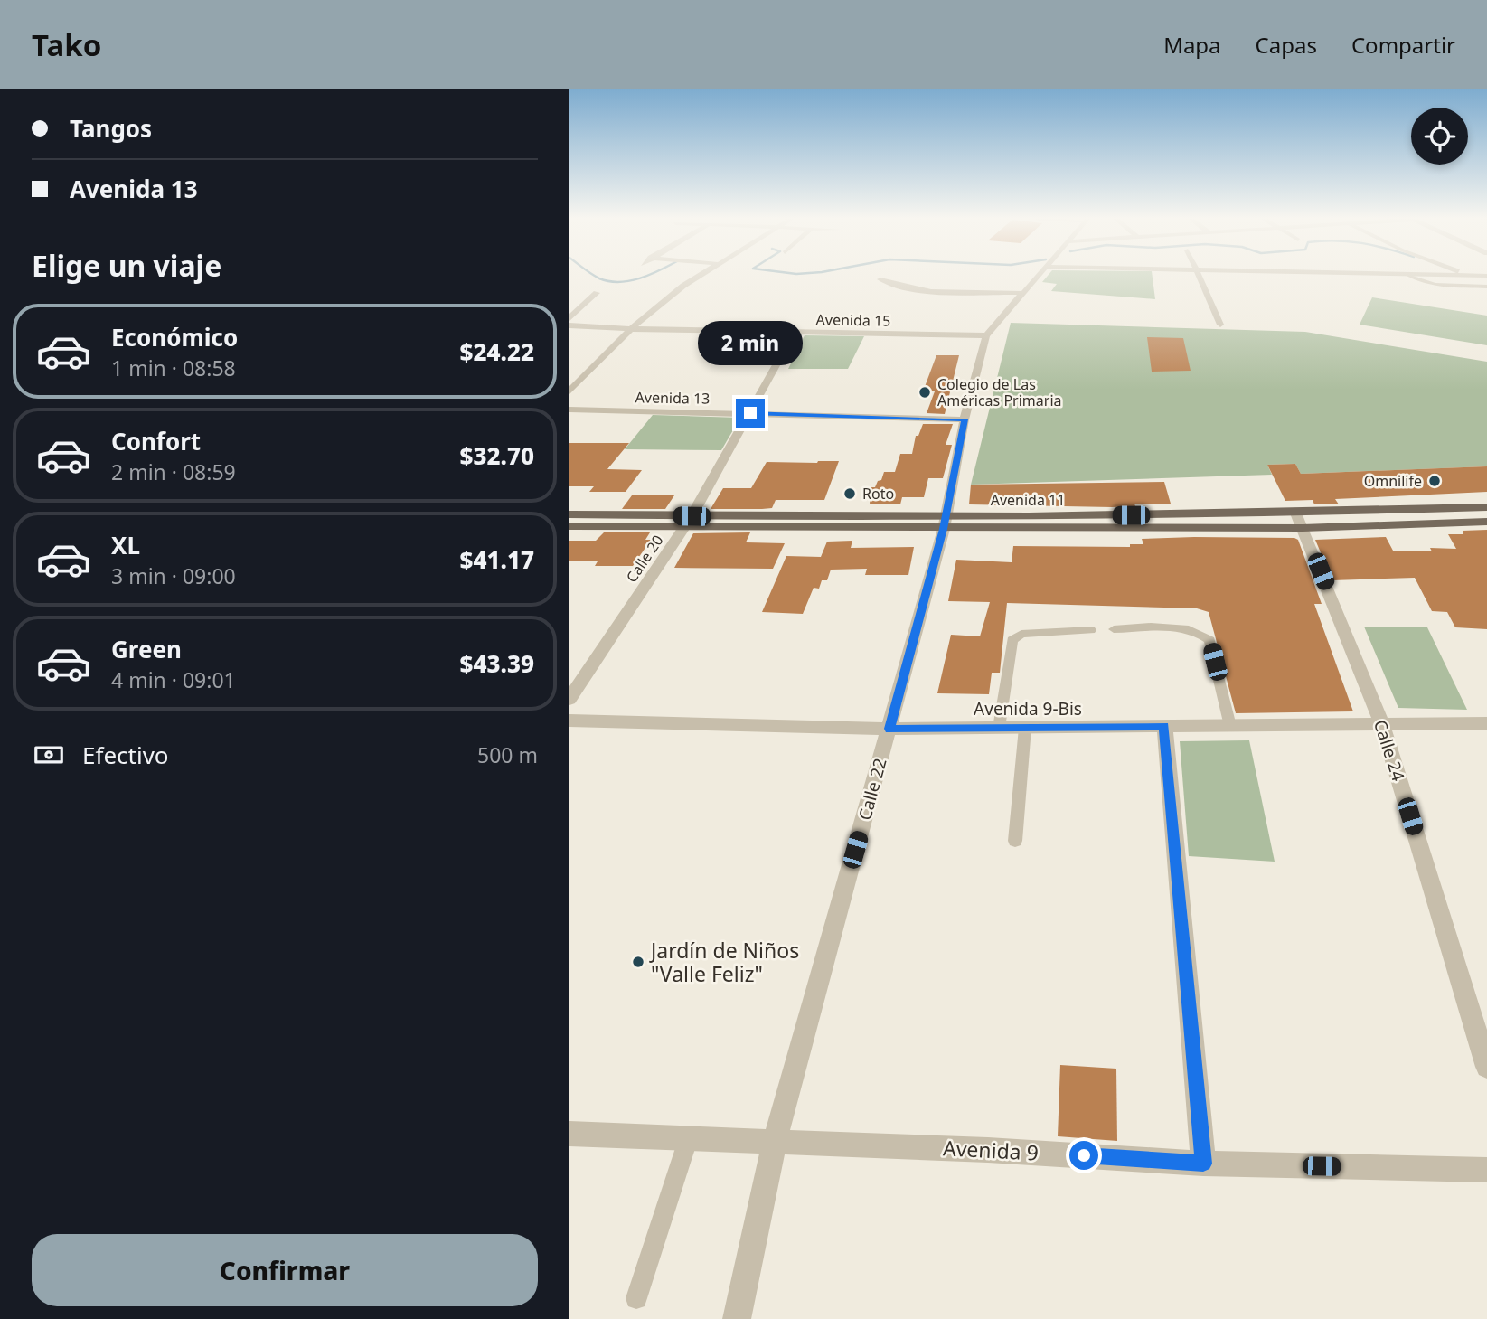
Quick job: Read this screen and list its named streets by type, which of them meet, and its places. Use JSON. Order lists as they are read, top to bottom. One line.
{"streets":{"main road":["Avenida 11"],"street":["Avenida 15","Avenida 13","Calle 20","Avenida 9-Bis","Calle 24","Calle 22","Avenida 9"]},"crossings":[["Avenida 15","Calle 20"],["Avenida 15","Calle 22"],["Avenida 13","Calle 20"],["Avenida 13","Calle 22"],["Avenida 11","Calle 20"],["Avenida 11","Calle 24"],["Avenida 11","Calle 22"],["Avenida 9-Bis","Calle 24"],["Avenida 9-Bis","Calle 22"],["Calle 22","Avenida 9"]],"places":["Colegio de Las Américas Primaria","Omnilife","Roto","Jardín de Niños \"Valle Feliz\""],"page":{"header":"Tako","nav":["Mapa","Capas","Compartir"],"banner":["Tangos","Avenida 13"],"heading":"Elige un viaje","list":[{"name":"Económico","note":"1 min · 08:58","value":"$24.22"},{"name":"Confort","note":"2 min · 08:59","value":"$32.70"},{"name":"XL","note":"3 min · 09:00","value":"$41.17"},{"name":"Green","note":"4 min · 09:01","value":"$43.39"}],"bubble":"2 min","pay":["Efectivo","500 m"],"buttons":"Confirmar"}}
